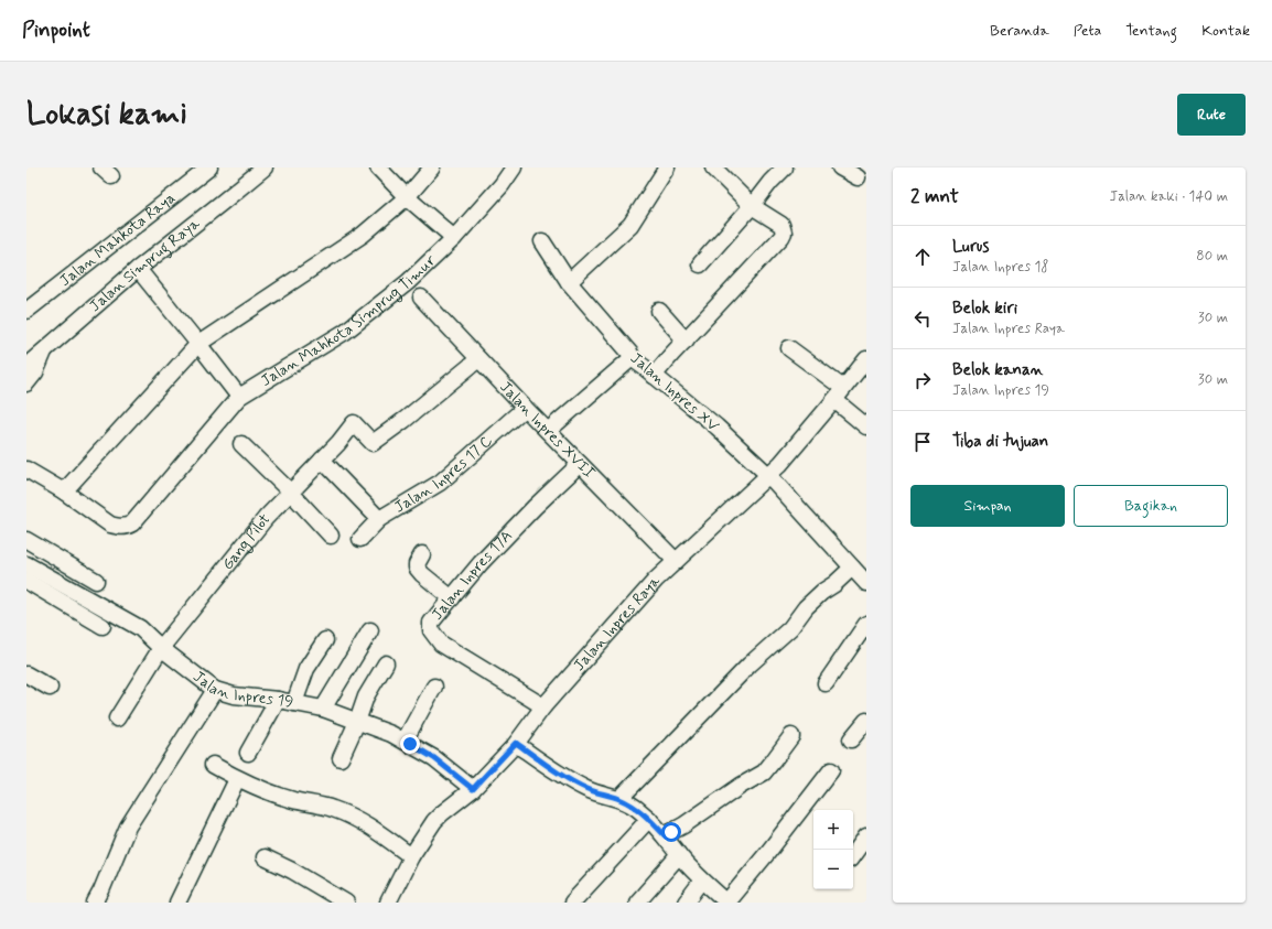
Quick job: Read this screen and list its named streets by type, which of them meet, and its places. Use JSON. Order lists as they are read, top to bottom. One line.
{"streets":{"street":["Jalan Mahkota Raya","Jalan Simprug Raya","Jalan Mahkota Simprug Timur","Jalan Inpres XV","Jalan Inpres XVII","Jalan Inpres 17 C","Gang Pilot","Jalan Inpres 17A","Jalan Inpres Raya","Jalan Inpres 19"]},"crossings":[["Jalan Inpres XV","Jalan Inpres Raya"],["Jalan Inpres XVII","Jalan Inpres 17 C"],["Jalan Inpres XVII","Gang Pilot"],["Jalan Inpres XVII","Jalan Inpres 17A"],["Jalan Inpres XVII","Jalan Inpres Raya"],["Gang Pilot","Jalan Inpres 19"],["Jalan Inpres 17A","Jalan Inpres Raya"],["Jalan Inpres Raya","Jalan Inpres 19"]],"page":{"header":"Pinpoint","nav":["Beranda","Peta","Tentang","Kontak"],"buttons":["Rute",["Simpan","Bagikan"]],"title":"Lokasi kami","heading":["2 mnt","Jalan kaki · 140 m"],"list":[["Lurus","Jalan Inpres 18","80 m"],["Belok kiri","Jalan Inpres Raya","30 m"],["Belok kanan","Jalan Inpres 19","30 m"],"Tiba di tujuan"],"map_buttons":["+","−"]}}
